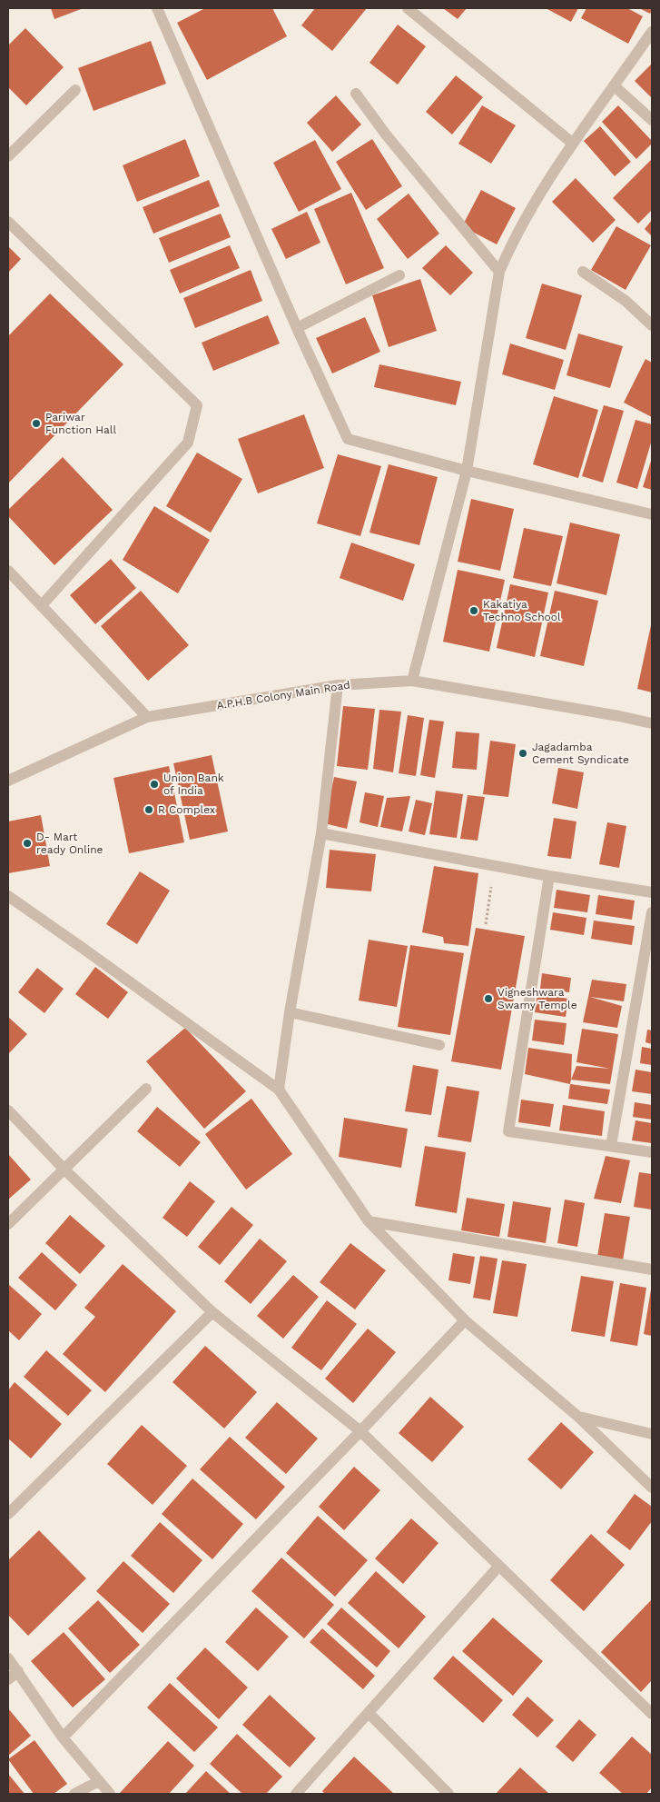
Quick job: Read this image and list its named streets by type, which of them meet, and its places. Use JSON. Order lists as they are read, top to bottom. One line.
{"streets":{"street":["A.P.H.B Colony Main Road"]},"places":["Pariwar Function Hall","Kakatiya Techno School","Jagadamba Cement Syndicate","Union Bank of India","R Complex","D- Mart ready Online","Vigneshwara Swamy Temple"]}
